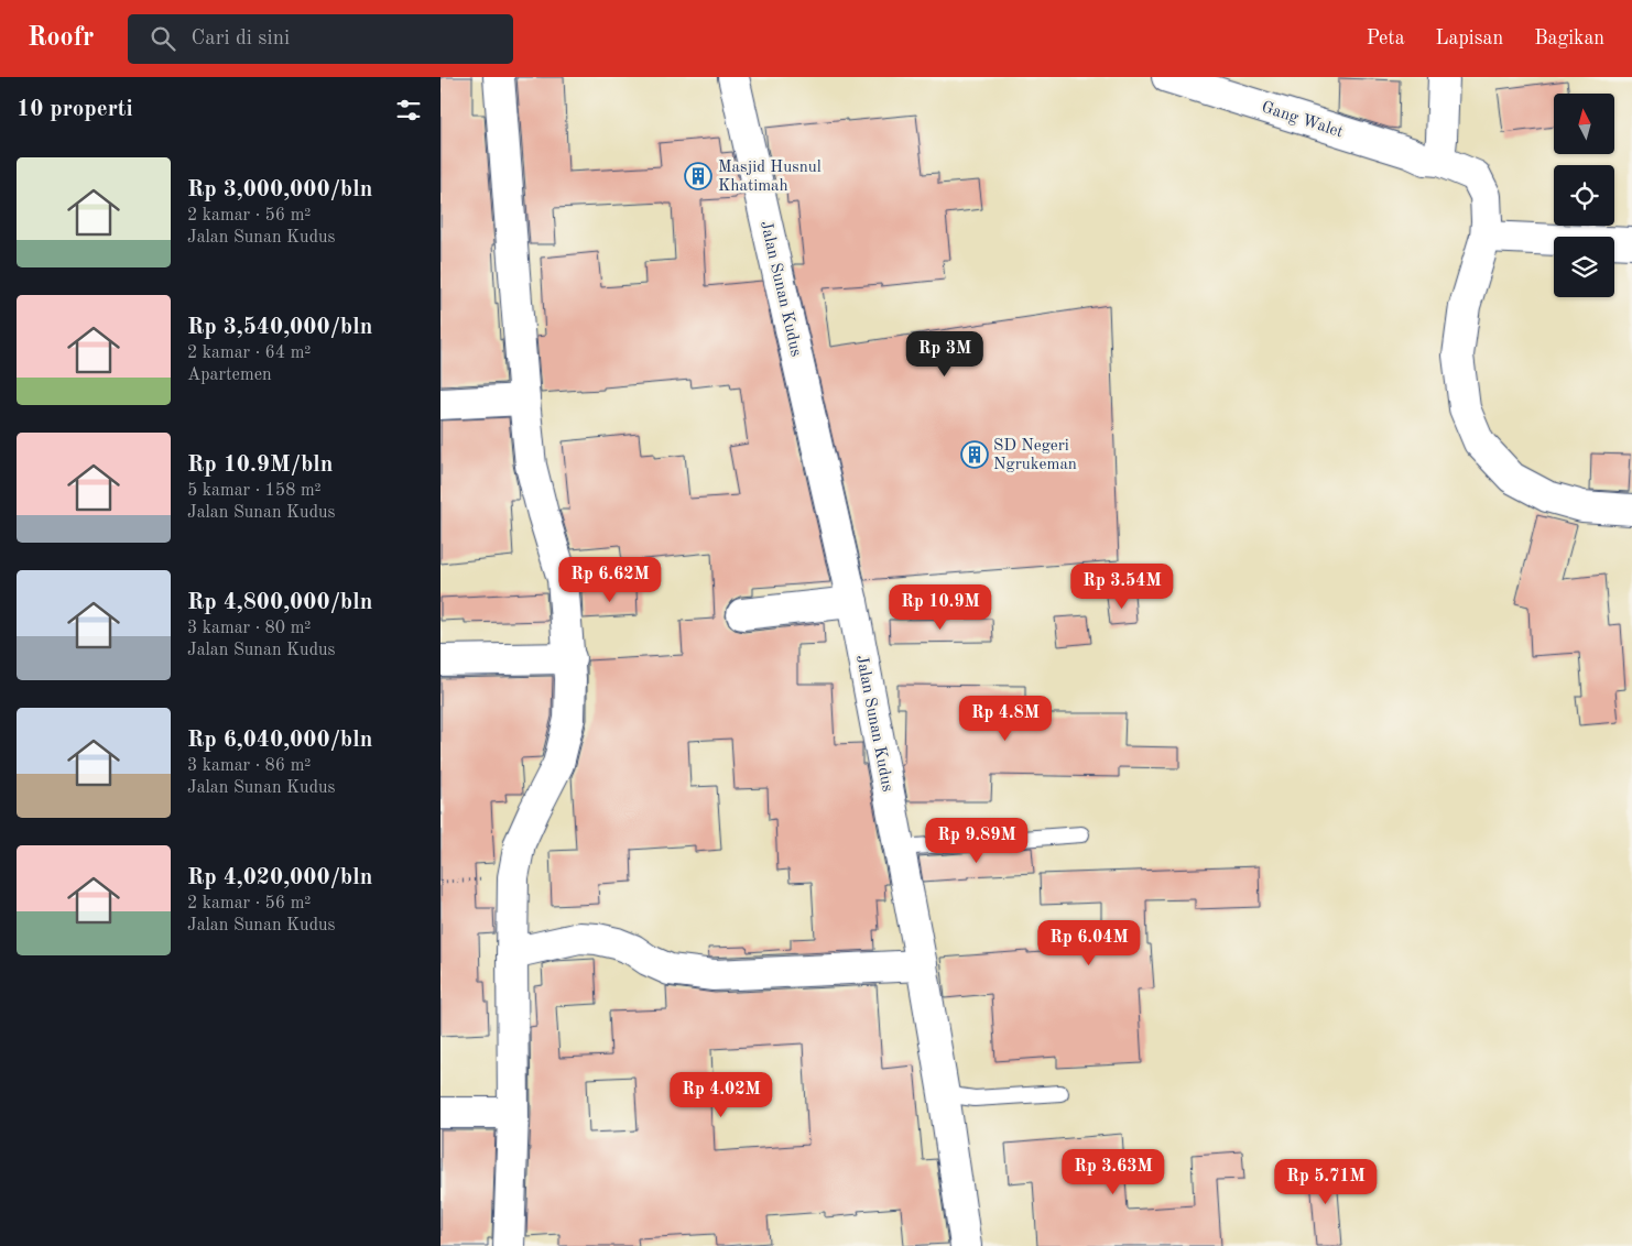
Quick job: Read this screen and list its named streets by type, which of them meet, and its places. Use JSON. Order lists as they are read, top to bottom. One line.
{"streets":{"street":["Gang Walet","Jalan Sunan Kudus"]},"places":{"building":["Masjid Husnul Khatimah","SD Negeri Ngrukeman"]},"north":"top","page":{"header":"Roofr","search":"Cari di sini","nav":["Peta","Lapisan","Bagikan"],"heading":"10 properti","list":[{"name":"Rp 3,000,000/bln","note":"2 kamar · 56 m² · Jalan Sunan Kudus"},{"name":"Rp 3,540,000/bln","note":"2 kamar · 64 m² · Apartemen"},{"name":"Rp 10.9M/bln","note":"5 kamar · 158 m² · Jalan Sunan Kudus"},{"name":"Rp 4,800,000/bln","note":"3 kamar · 80 m² · Jalan Sunan Kudus"},{"name":"Rp 6,040,000/bln","note":"3 kamar · 86 m² · Jalan Sunan Kudus"},{"name":"Rp 4,020,000/bln","note":"2 kamar · 56 m² · Jalan Sunan Kudus"}],"price":["Rp 3M","Rp 6.62M","Rp 3.54M","Rp 10.9M","Rp 4.8M","Rp 9.89M","Rp 6.04M","Rp 4.02M","Rp 3.63M","Rp 5.71M"]}}
